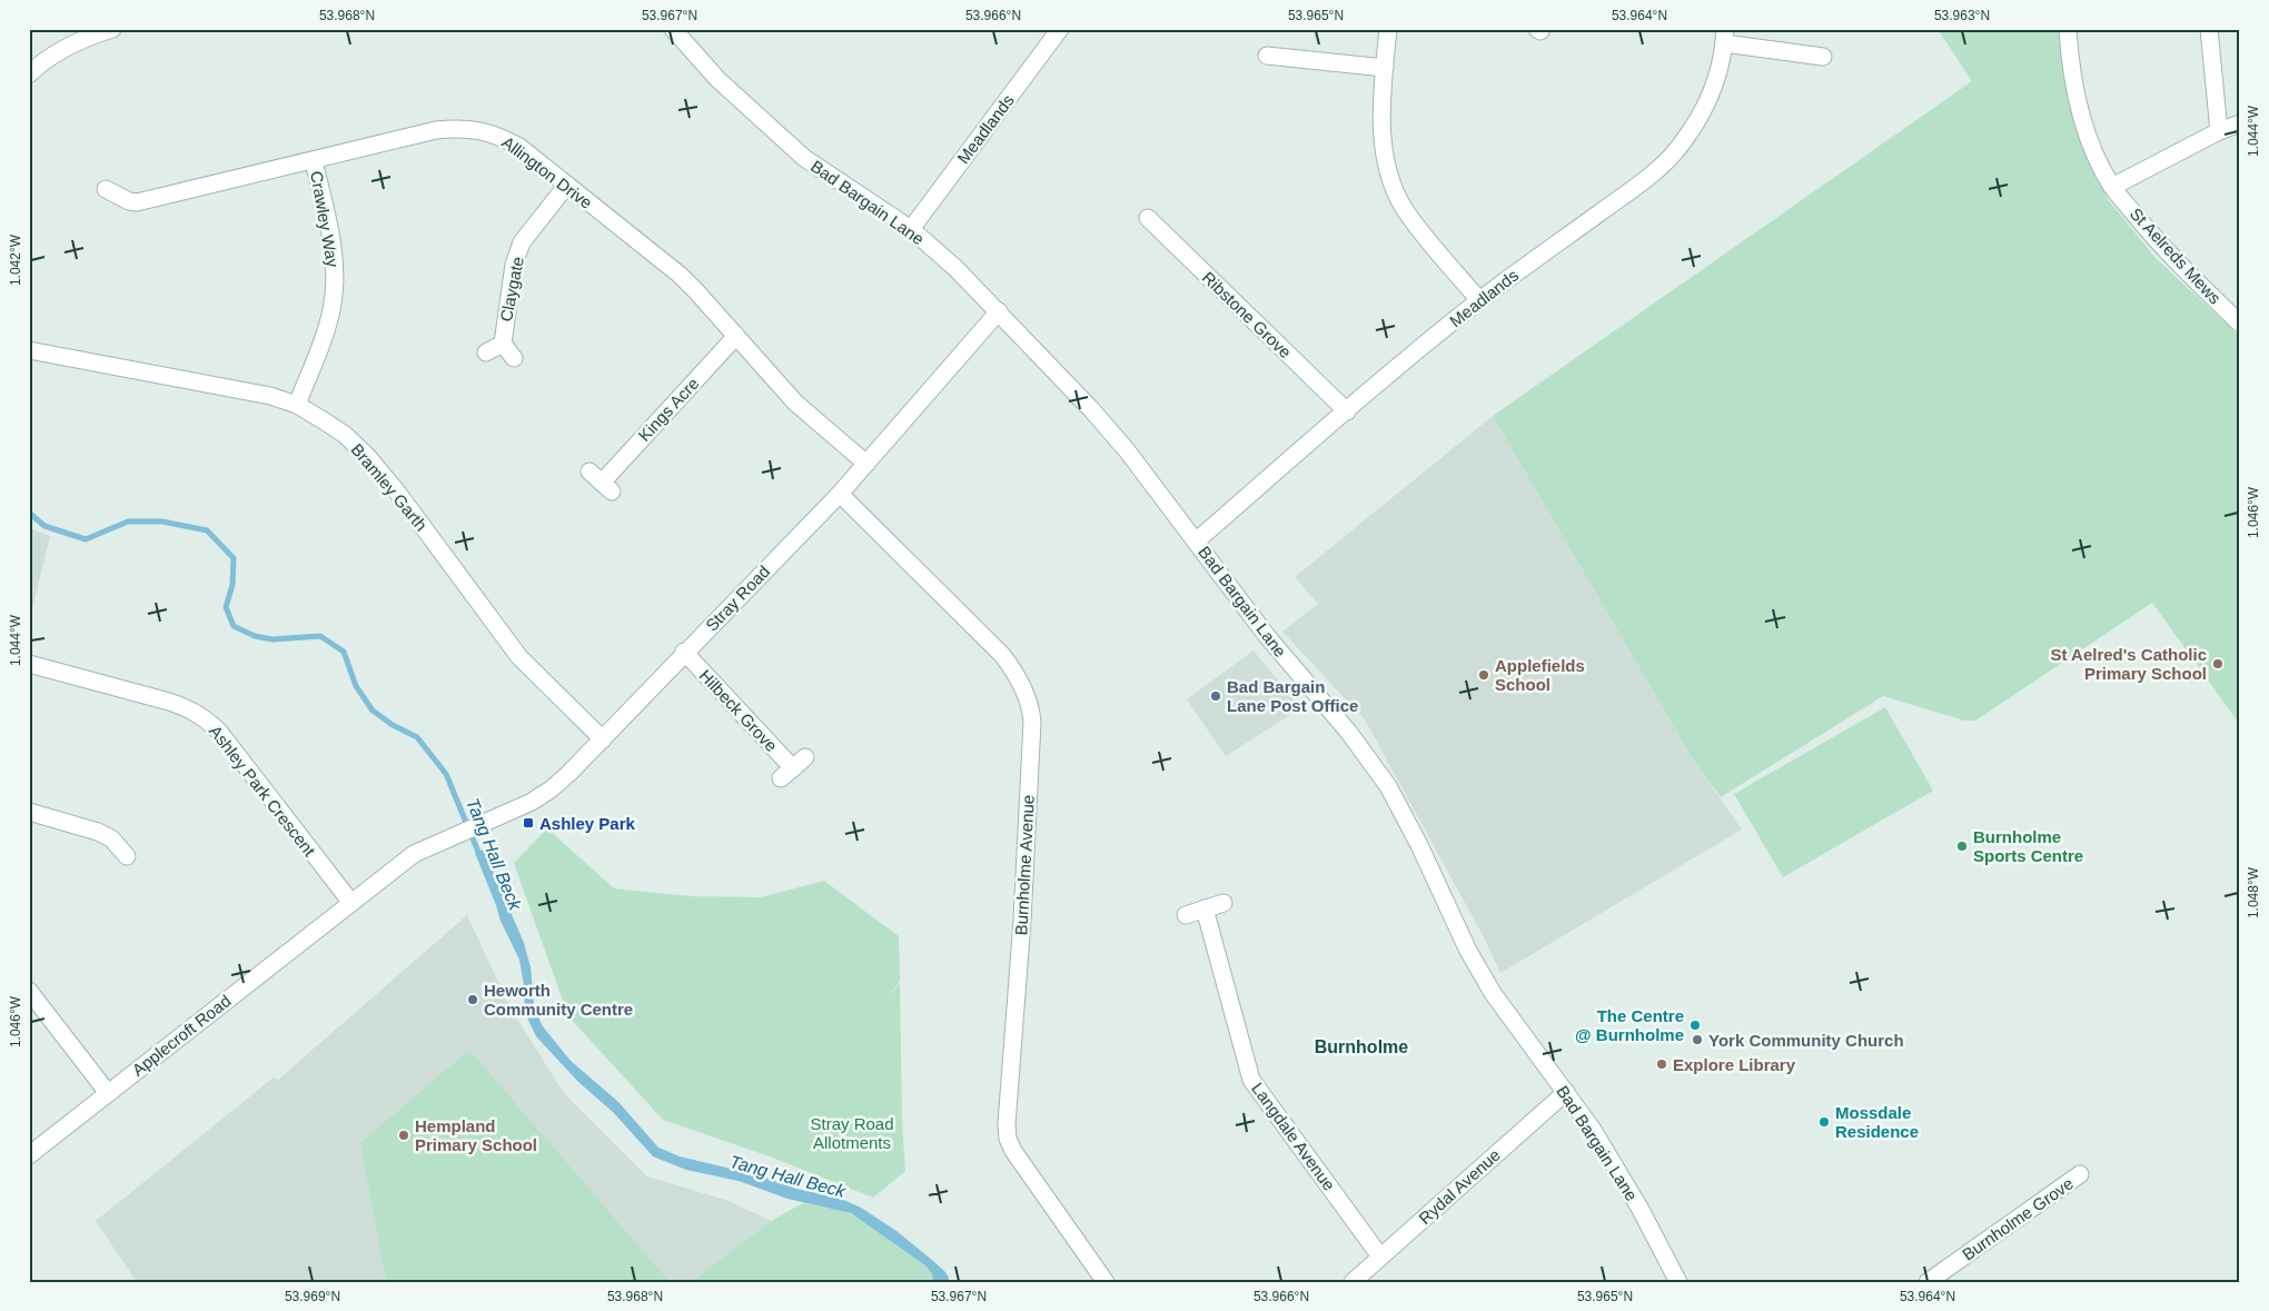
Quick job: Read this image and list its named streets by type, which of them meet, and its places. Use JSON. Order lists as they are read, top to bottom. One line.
{"streets":{"street":["Meadlands","Allington Drive","Bad Bargain Lane","Crawley Way","St Aelreds Mews","Claygate","Ribstone Grove","Kings Acre","Bramley Garth","Stray Road","Hilbeck Grove","Ashley Park Crescent","Burnholme Avenue","Applecroft Road","Langdale Avenue","Rydal Avenue","Burnholme Grove"]},"crossings":[["Meadlands","Bad Bargain Lane"],["Meadlands","Ribstone Grove"],["Allington Drive","Crawley Way"],["Allington Drive","Claygate"],["Allington Drive","Kings Acre"],["Allington Drive","Stray Road"],["Bad Bargain Lane","Stray Road"],["Bad Bargain Lane","Rydal Avenue"],["Crawley Way","Bramley Garth"],["Bramley Garth","Stray Road"],["Stray Road","Hilbeck Grove"],["Stray Road","Burnholme Avenue"],["Stray Road","Applecroft Road"],["Ashley Park Crescent","Applecroft Road"],["Langdale Avenue","Rydal Avenue"]],"districts":["Burnholme"],"water":["Tang Hall Beck"],"parks":["Stray Road Allotments"],"places":{"other":["St Aelred's Catholic Primary School","Applefields School","Bad Bargain Lane Post Office","Burnholme Sports Centre","Heworth Community Centre","The Centre @ Burnholme","York Community Church","Explore Library","Mossdale Residence","Hempland Primary School"],"transit":["Ashley Park"]},"coordinates":["53.968°N","53.967°N","53.966°N","53.965°N","53.964°N","53.963°N","1.044°W","1.042°W","1.046°W","1.048°W","53.969°N"]}
